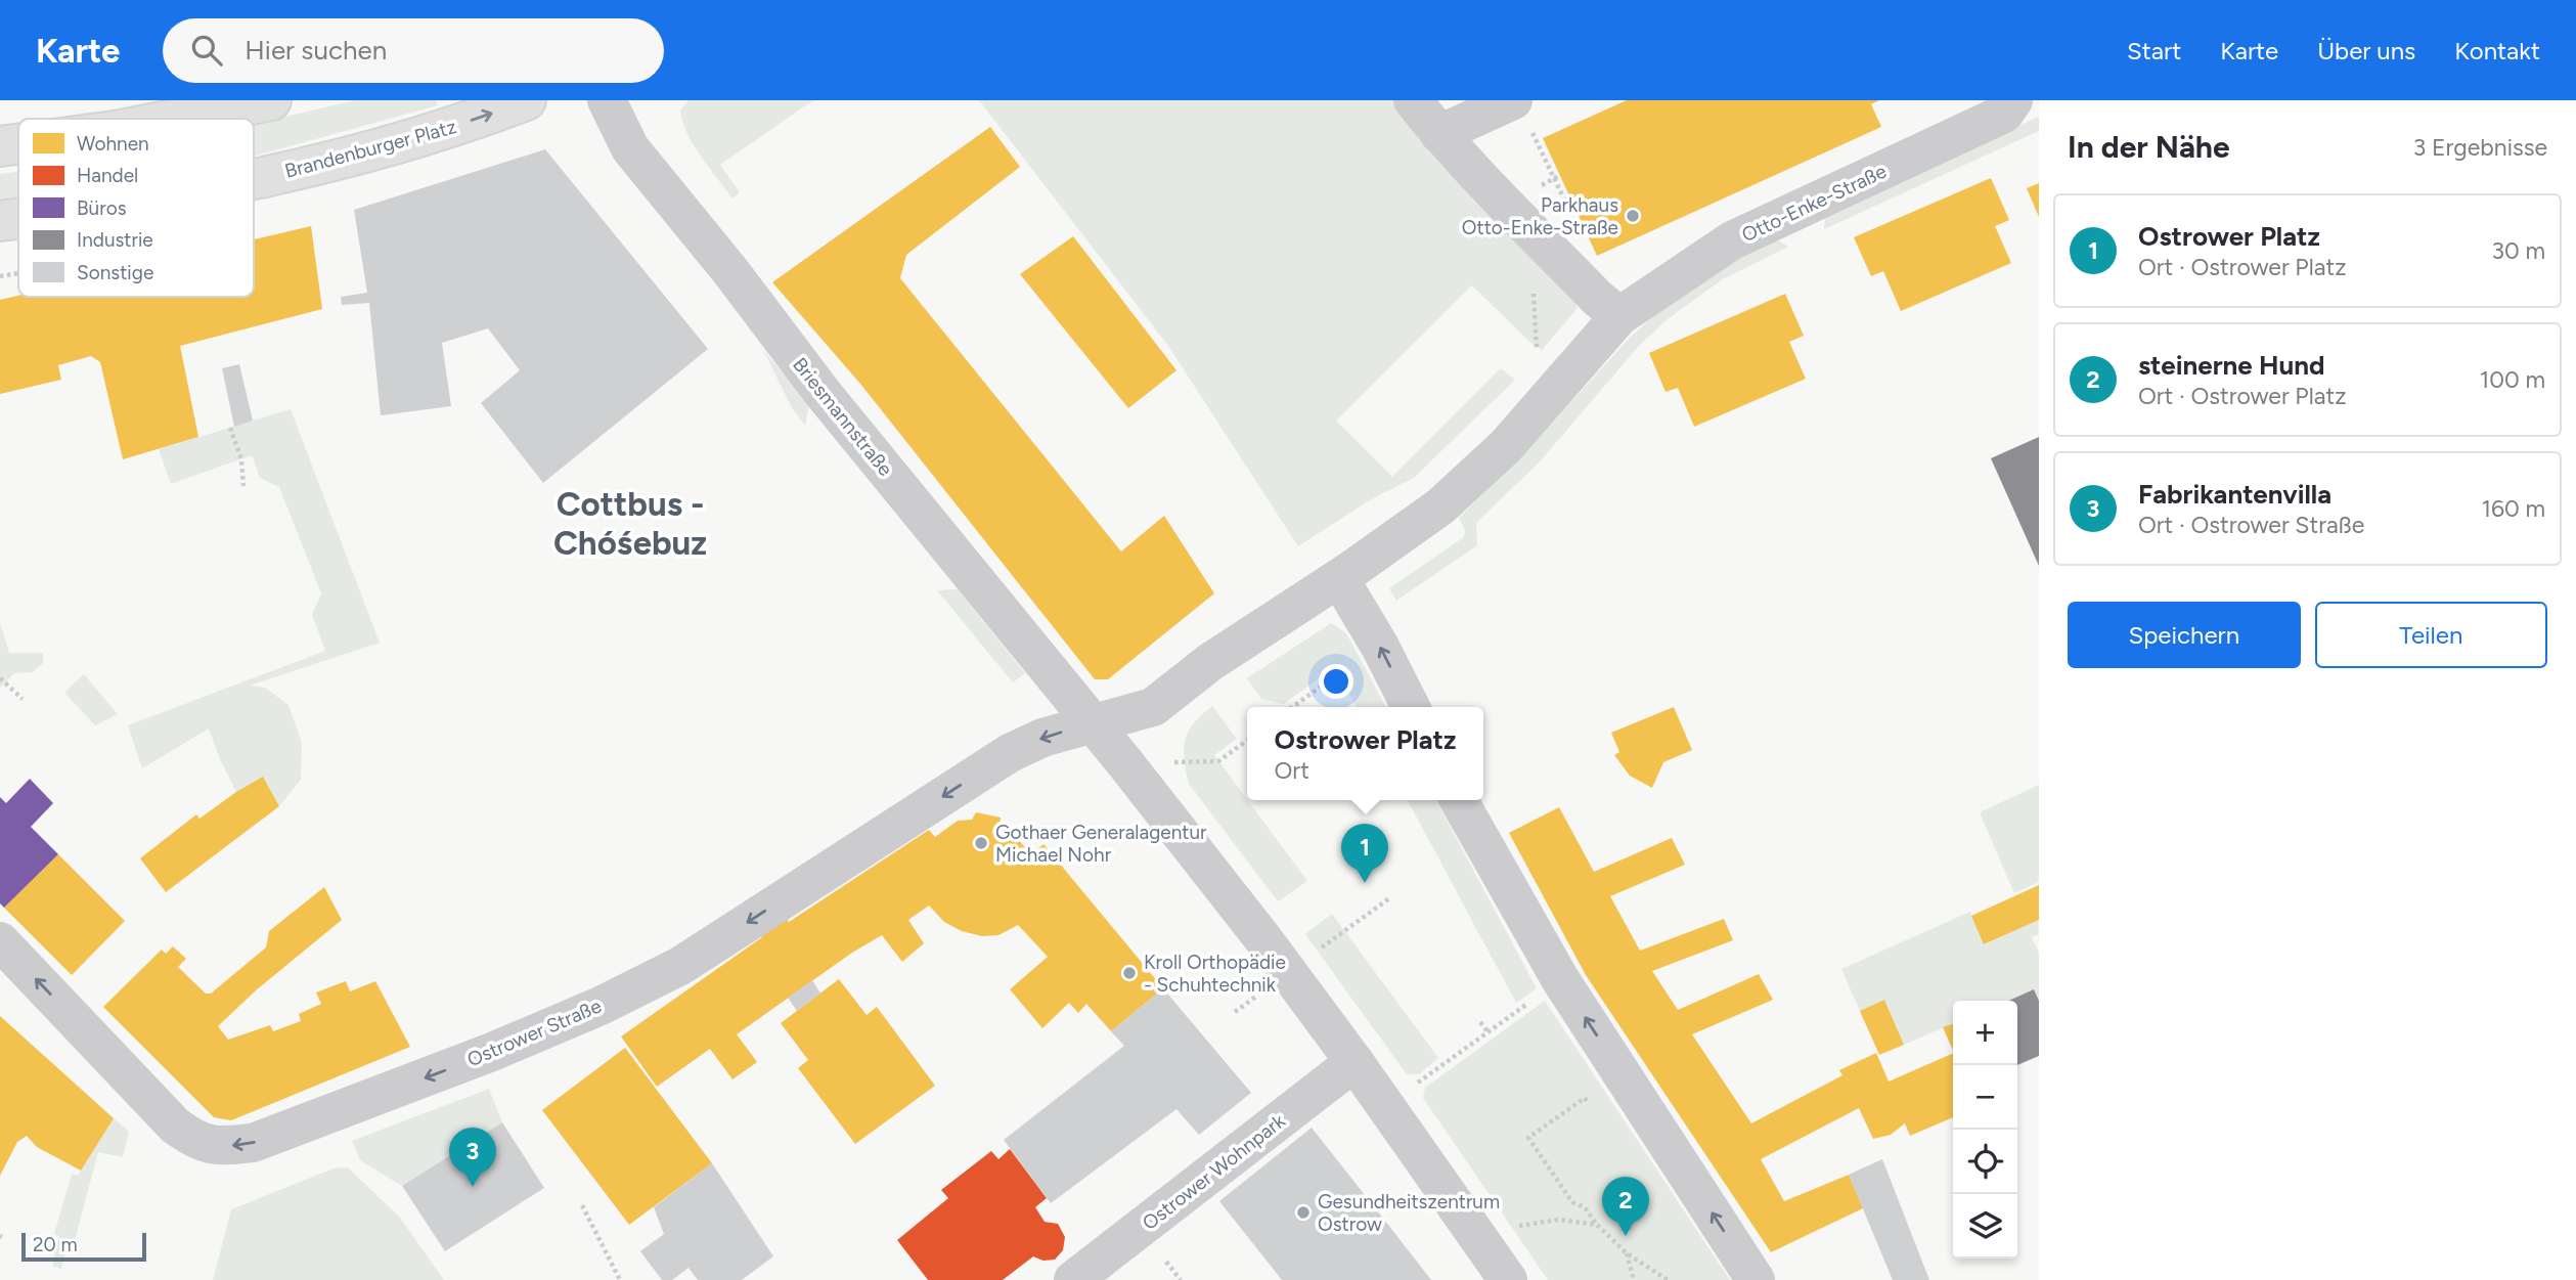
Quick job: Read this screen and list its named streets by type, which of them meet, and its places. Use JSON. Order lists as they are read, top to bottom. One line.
{"streets":{"main road":["Brandenburger Platz"],"street":["Otto-Enke-Straße","Briesmannstraße","Ostrower Straße","Ostrower Wohnpark"]},"crossings":[["Otto-Enke-Straße","Ostrower Straße"],["Briesmannstraße","Ostrower Straße"],["Briesmannstraße","Ostrower Wohnpark"]],"one_way":["Brandenburger Platz","Ostrower Straße"],"districts":["Cottbus - Chóśebuz"],"places":["Parkhaus Otto-Enke-Straße","Gothaer Generalagentur Michael Nohr","Kroll Orthopädie - Schuhtechnik","Gesundheitszentrum Ostrow"],"legend":["Wohnen","Handel","Büros","Industrie","Sonstige"],"scale_bar":"20 m","page":{"header":"Karte","search":"Hier suchen","nav":["Start","Karte","Über uns","Kontakt"],"heading":["In der Nähe","3 Ergebnisse"],"list":[{"mark":"1","name":"Ostrower Platz","note":"Ort · Ostrower Platz","value":"30 m"},{"mark":"2","name":"steinerne Hund","note":"Ort · Ostrower Platz","value":"100 m"},{"mark":"3","name":"Fabrikantenvilla","note":"Ort · Ostrower Straße","value":"160 m"}],"buttons":["Speichern","Teilen"],"popup":["Ostrower Platz","Ort"],"pins":["1","3","2"],"map_buttons":["+","−"],"scale":"20 m"}}
